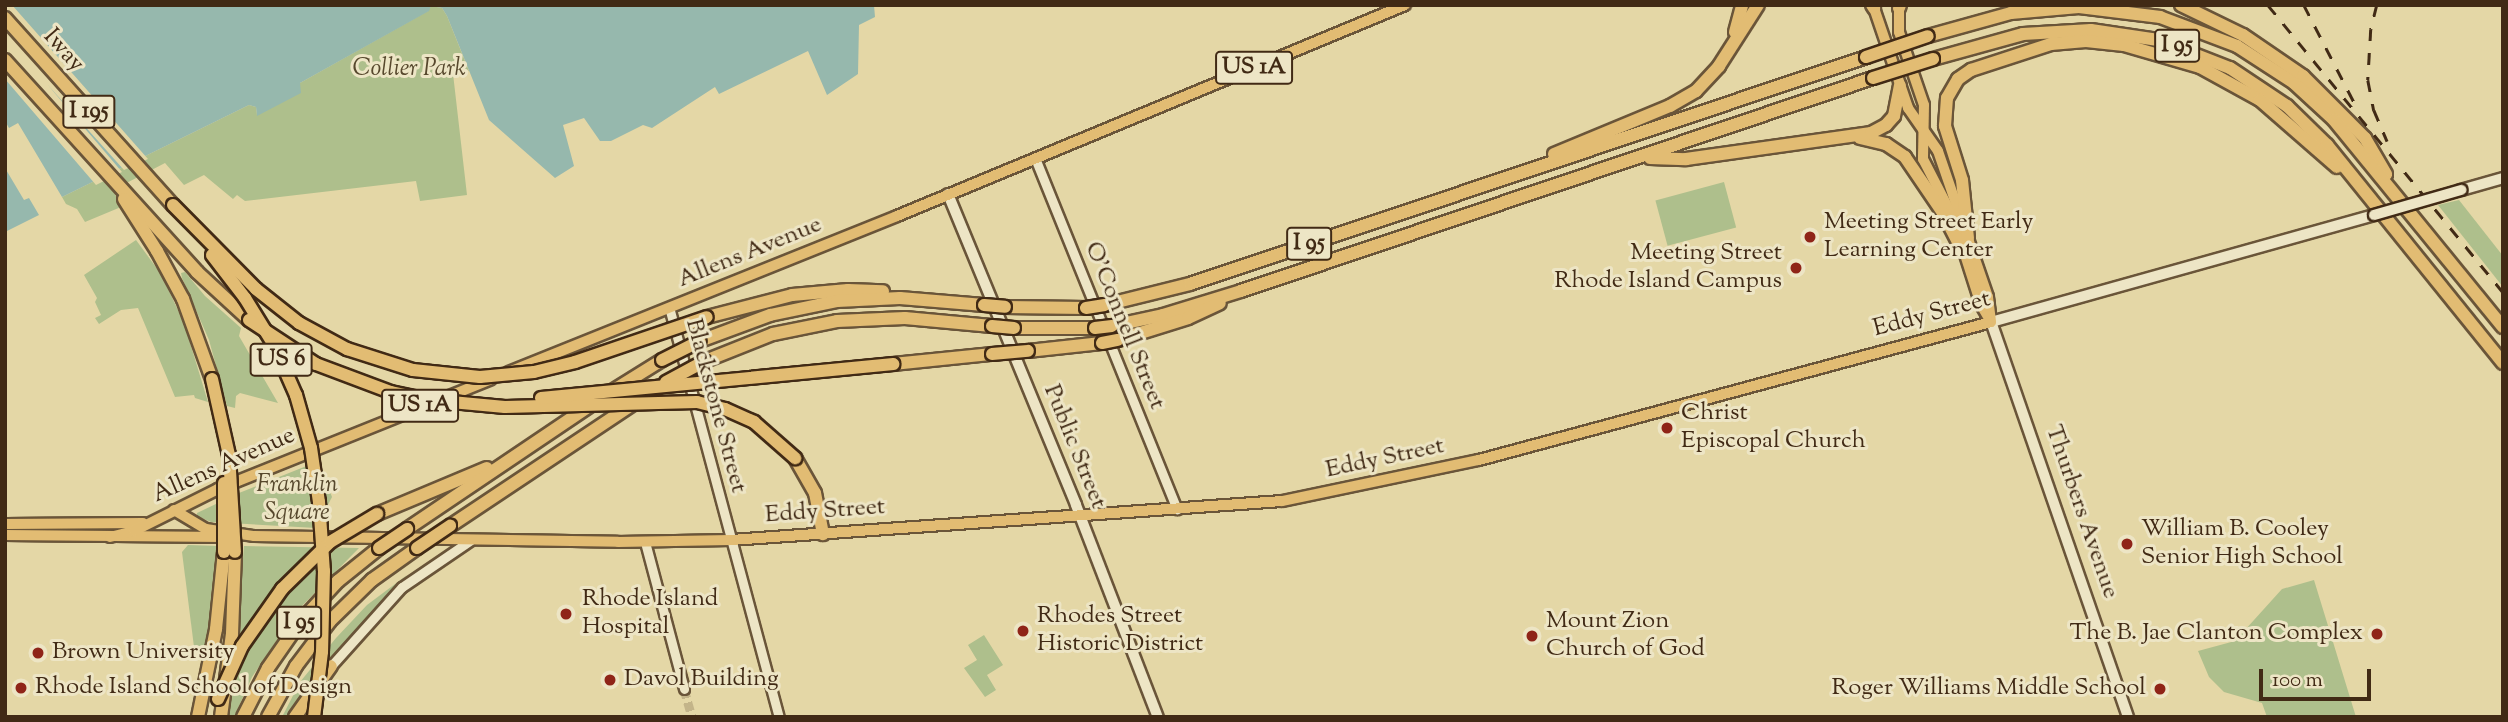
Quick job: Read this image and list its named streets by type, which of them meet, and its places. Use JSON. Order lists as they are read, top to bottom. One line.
{"streets":{"highway":["I 95","Iway","I 195","US 6"],"main road":["US 1A","Allens Avenue","Eddy Street","Public Street","Thurbers Avenue"],"street":["O'Connell Street","Blackstone Street"]},"crossings":[["Iway","US 6"],["US 1A","Allens Avenue"],["Allens Avenue","Eddy Street"],["Allens Avenue","O'Connell Street"],["Allens Avenue","Blackstone Street"],["Allens Avenue","Public Street"],["Eddy Street","O'Connell Street"],["Eddy Street","Blackstone Street"],["Eddy Street","Public Street"],["Eddy Street","Thurbers Avenue"]],"parks":["Collier Park","Franklin Square"],"places":["Meeting Street Early Learning Center","Meeting Street Rhode Island Campus","Christ Episcopal Church","William B. Cooley Senior High School","Rhode Island Hospital","Rhodes Street Historic District","The B. Jae Clanton Complex","Mount Zion Church of God","Brown University","Davol Building","Rhode Island School of Design","Roger Williams Middle School"],"scale_bar":"100 m"}
